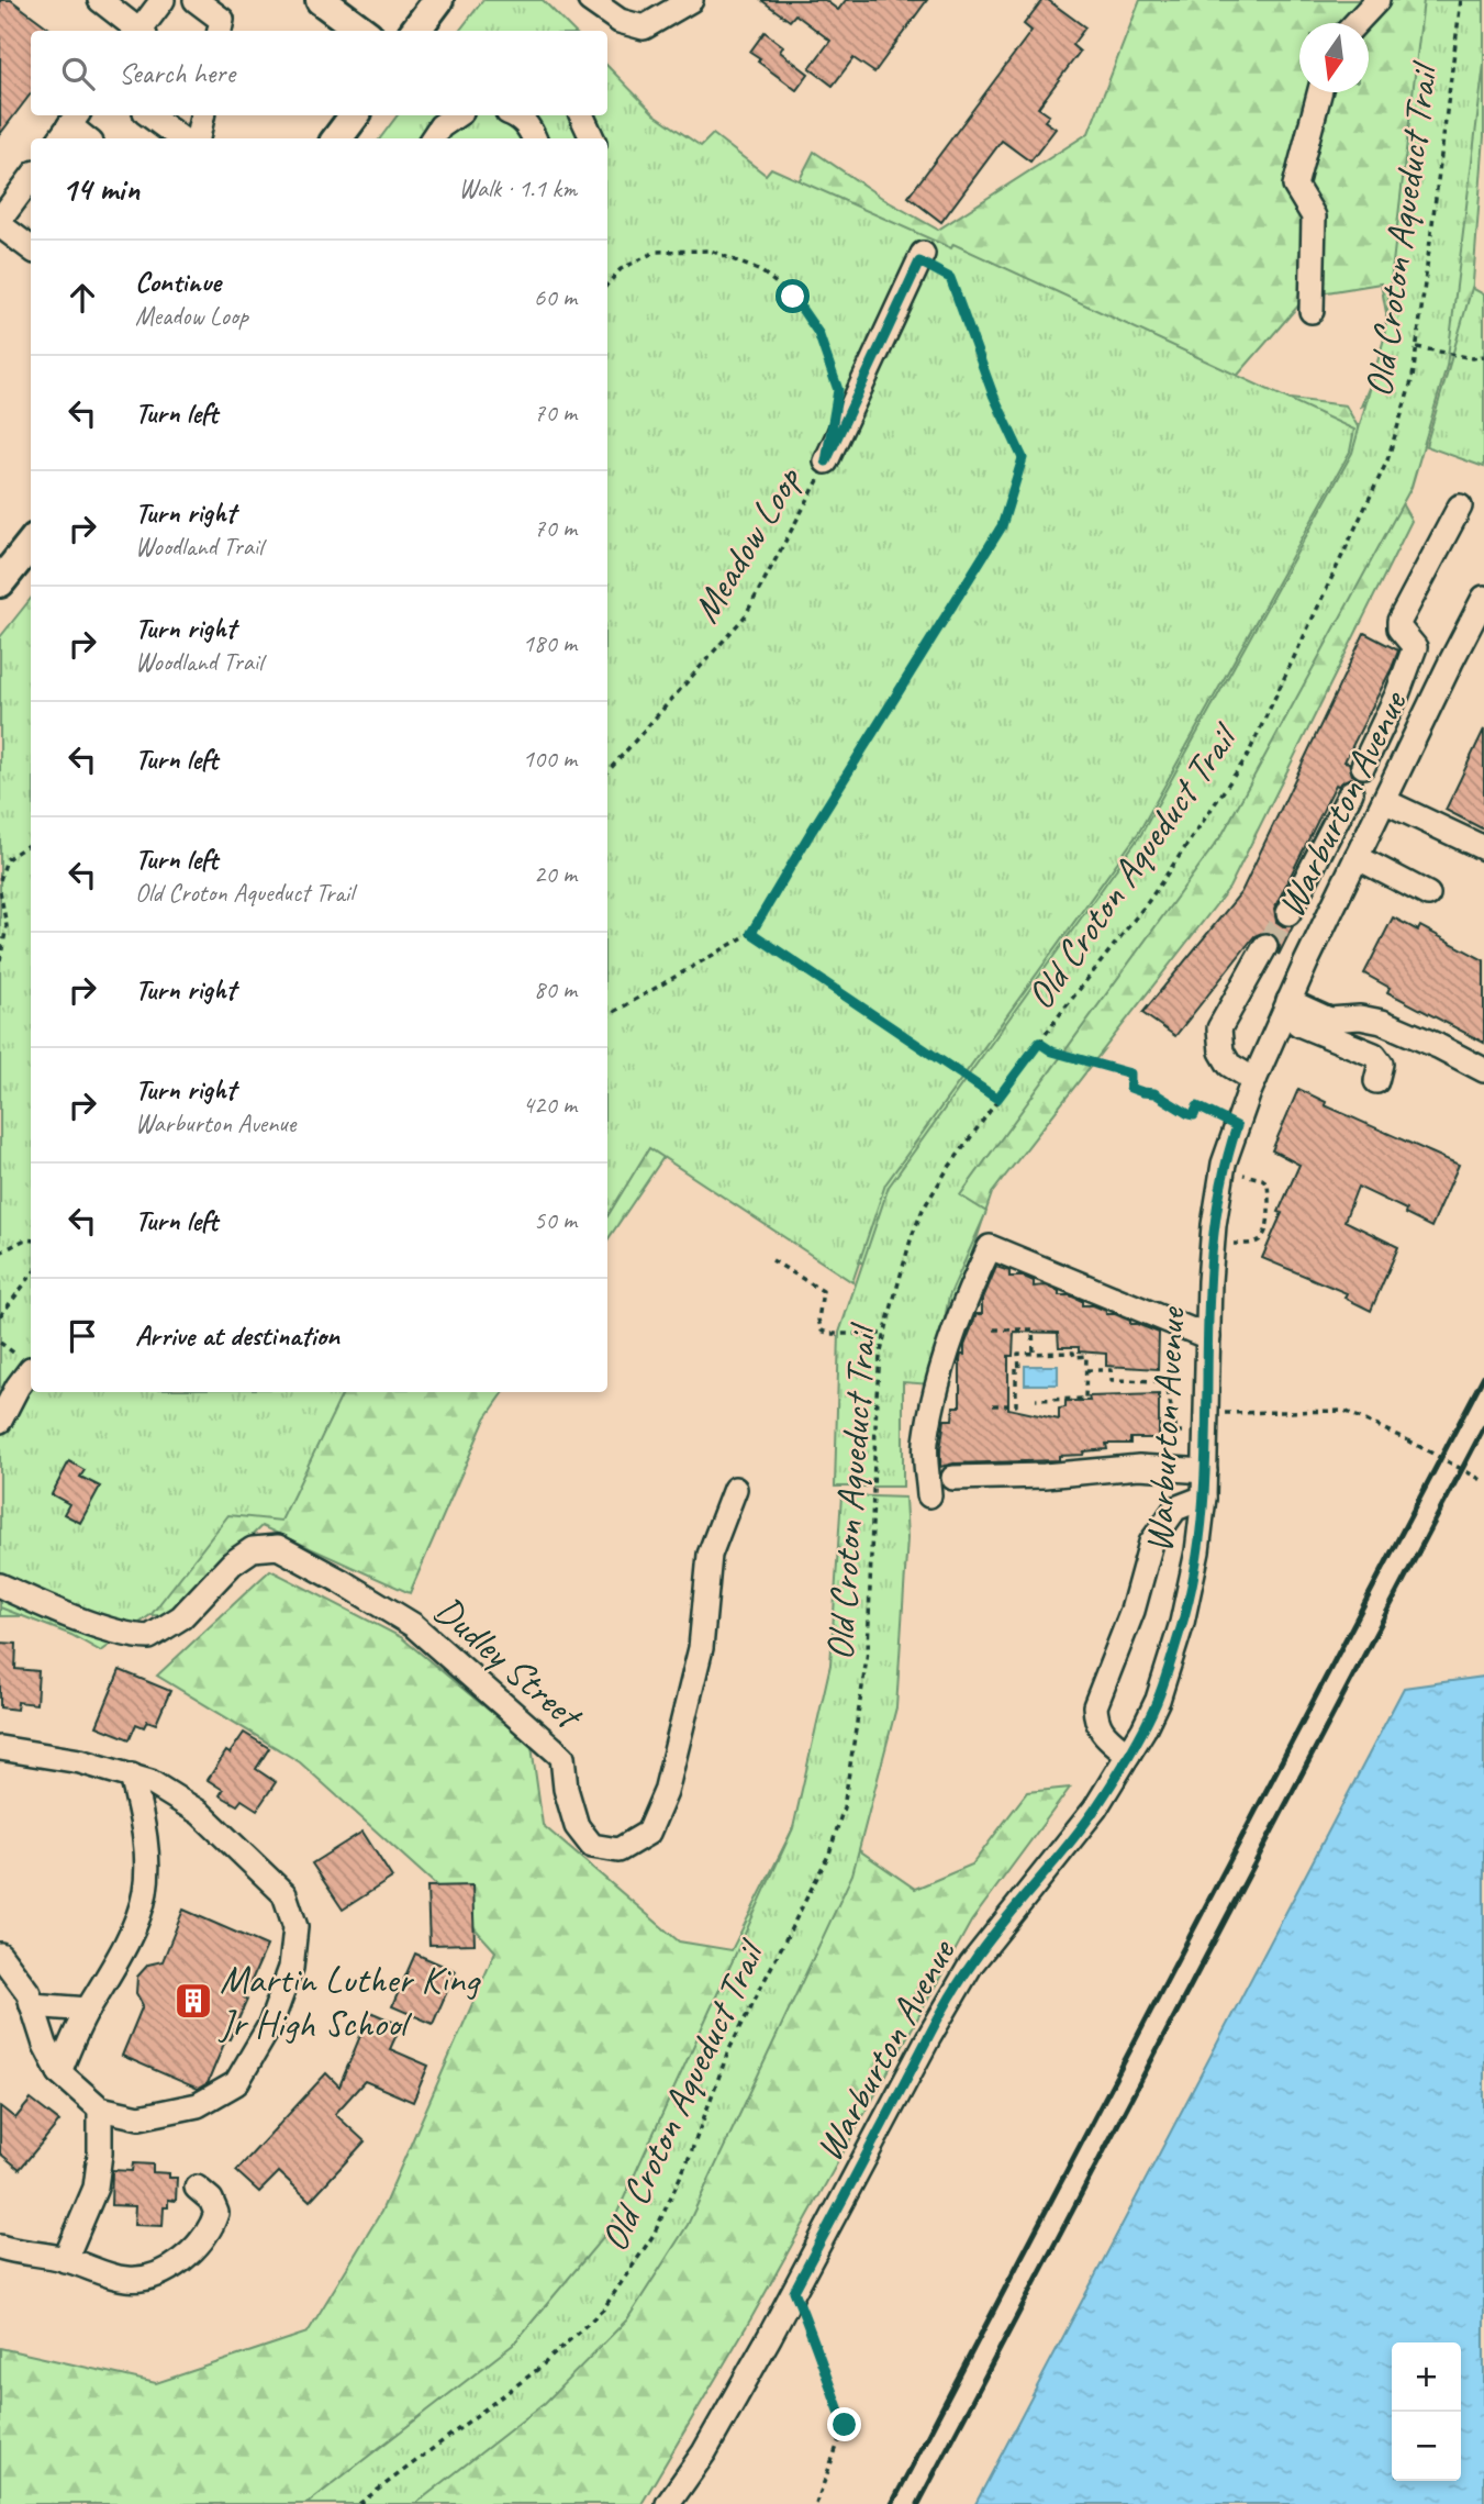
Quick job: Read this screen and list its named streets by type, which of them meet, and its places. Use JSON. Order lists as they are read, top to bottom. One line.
{"streets":{"street":["Warburton Avenue","Dudley Street"],"path":["Old Croton Aqueduct Trail","Meadow Loop"]},"places":{"building":["Martin Luther King Jr High School"]},"north":"bottom","page":{"search":"Search here","heading":["14 min","Walk · 1.1 km"],"list":[["Continue","Meadow Loop","60 m"],["Turn left","70 m"],["Turn right","Woodland Trail","70 m"],["Turn right","Woodland Trail","180 m"],["Turn left","100 m"],["Turn left","Old Croton Aqueduct Trail","20 m"],["Turn right","80 m"],["Turn right","Warburton Avenue","420 m"],["Turn left","50 m"],"Arrive at destination"],"map_buttons":["+","−"]}}
